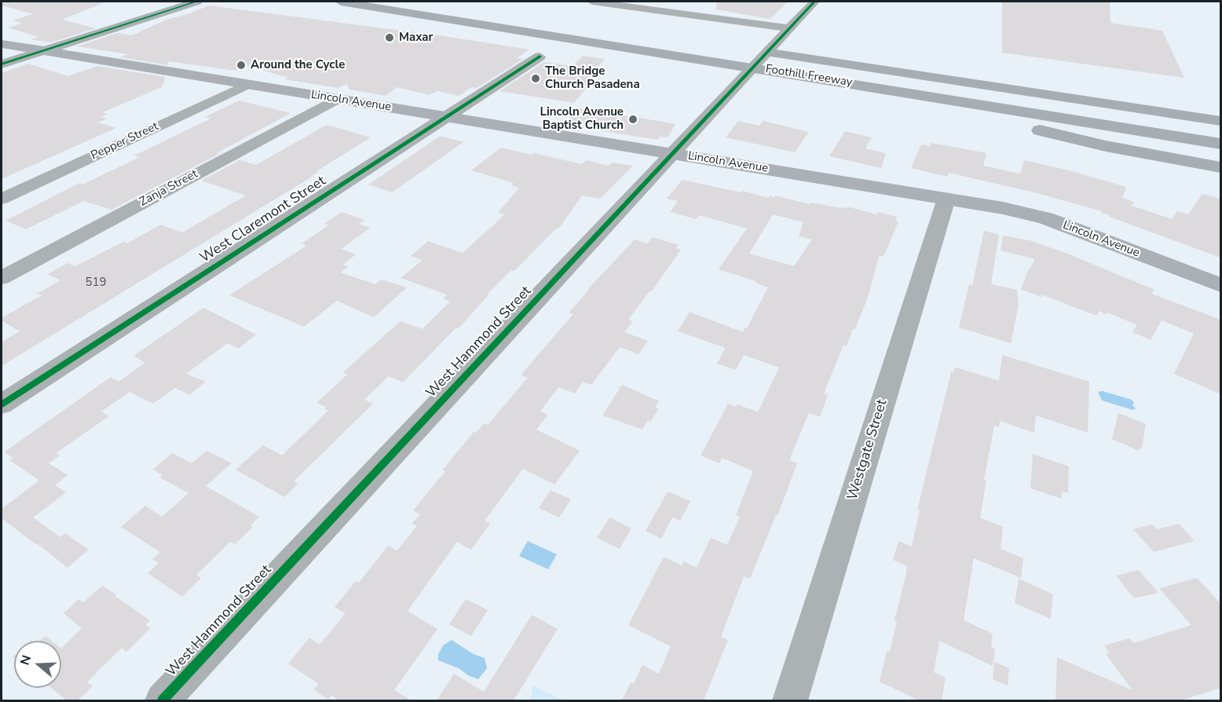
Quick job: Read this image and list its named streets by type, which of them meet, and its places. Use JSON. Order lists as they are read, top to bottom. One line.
{"streets":{"highway":["Foothill Freeway"],"main road":["Lincoln Avenue"],"street":["Pepper Street","Zanja Street","West Claremont Street","West Hammond Street","Westgate Street"]},"crossings":[["Lincoln Avenue","Pepper Street"],["Lincoln Avenue","Zanja Street"],["Lincoln Avenue","West Claremont Street"],["Lincoln Avenue","West Hammond Street"],["Lincoln Avenue","Westgate Street"]],"places":["Maxar","Around the Cycle","The Bridge Church Pasadena","Lincoln Avenue Baptist Church"],"house_numbers":["519"],"north":"left"}
